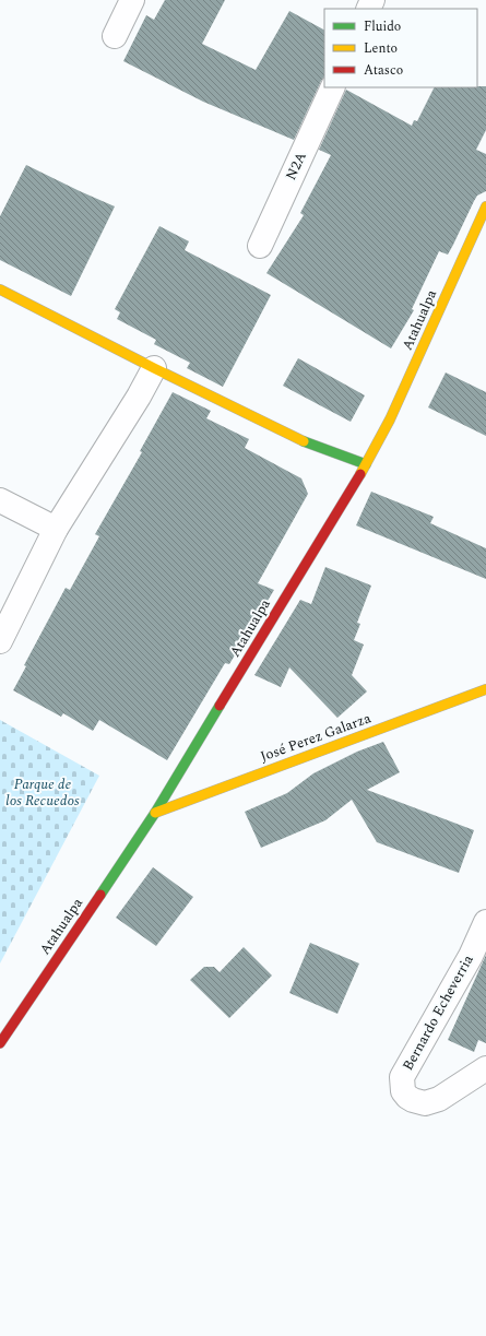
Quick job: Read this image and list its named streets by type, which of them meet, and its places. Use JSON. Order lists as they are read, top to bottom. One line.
{"streets":{"street":["N2A","Atahualpa","José Perez Galarza","Bernardo Echeverria"]},"crossings":[["Atahualpa","José Perez Galarza"]],"parks":["Parque de los Recuedos"],"legend":["Fluido","Lento","Atasco"]}
